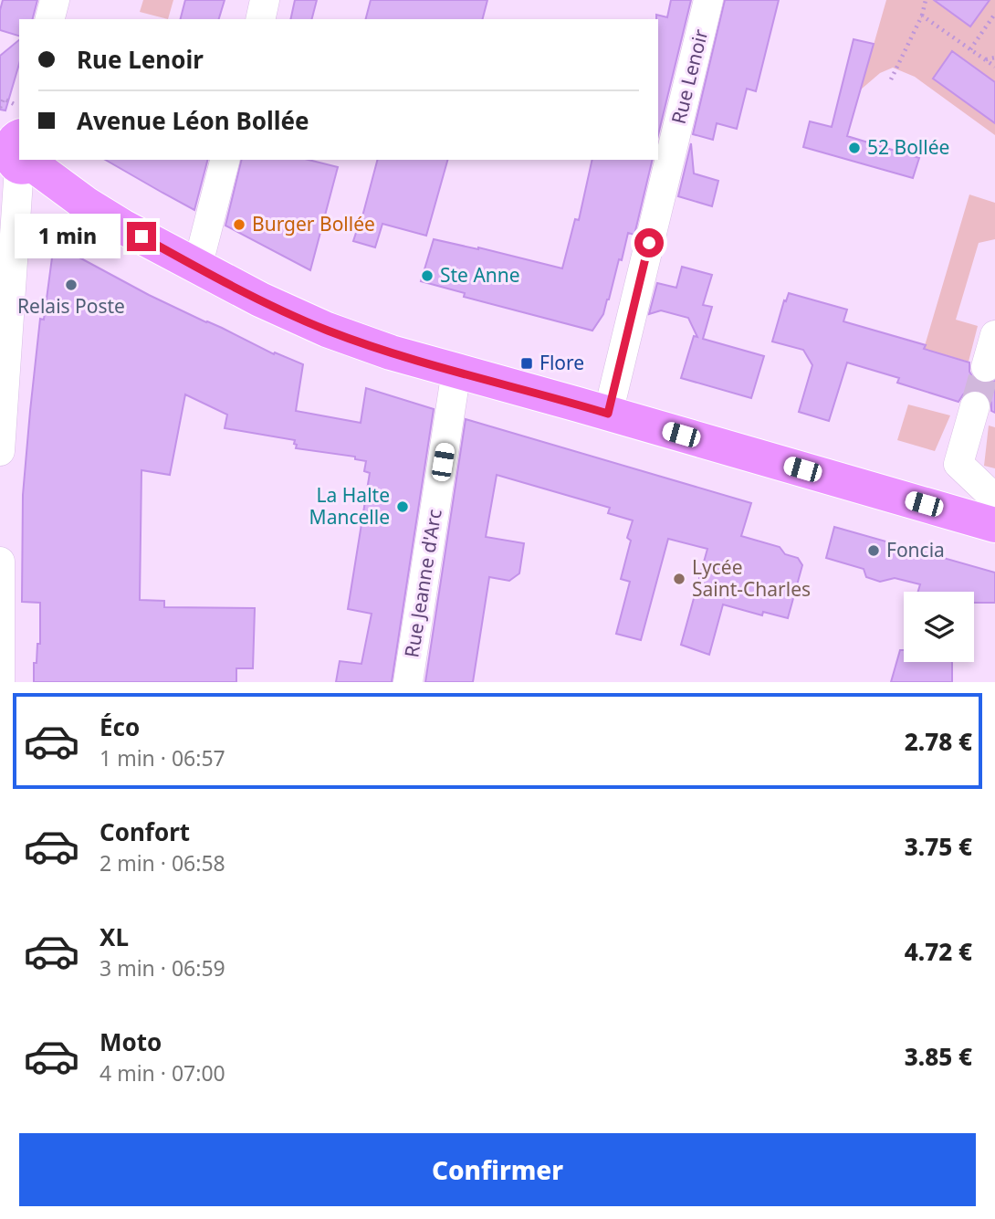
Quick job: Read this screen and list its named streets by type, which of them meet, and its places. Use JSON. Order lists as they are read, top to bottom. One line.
{"streets":{"street":["Rue Lenoir","Rue Jeanne d'Arc"]},"places":{"other":["52 Bollée","Burger Bollée","Ste Anne","Relais Poste","La Halte Mancelle","Foncia","Lycée Saint-Charles"],"transit":["Flore"]},"page":{"banner":["Rue Lenoir","Avenue Léon Bollée"],"bubble":"1 min","list":[{"name":"Éco","note":"1 min · 06:57","value":"2.78 €"},{"name":"Confort","note":"2 min · 06:58","value":"3.75 €"},{"name":"XL","note":"3 min · 06:59","value":"4.72 €"},{"name":"Moto","note":"4 min · 07:00","value":"3.85 €"}],"buttons":"Confirmer"}}
